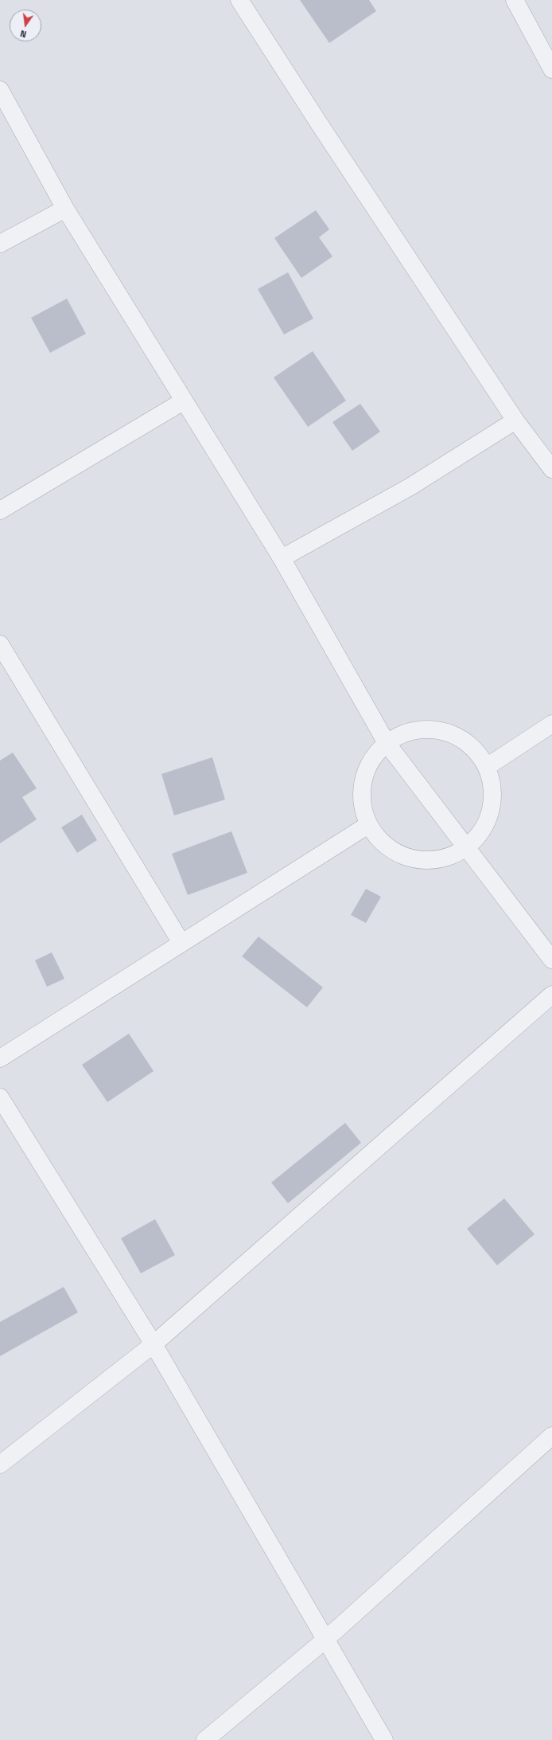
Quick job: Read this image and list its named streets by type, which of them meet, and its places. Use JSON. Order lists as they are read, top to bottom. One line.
{"north":"bottom"}
